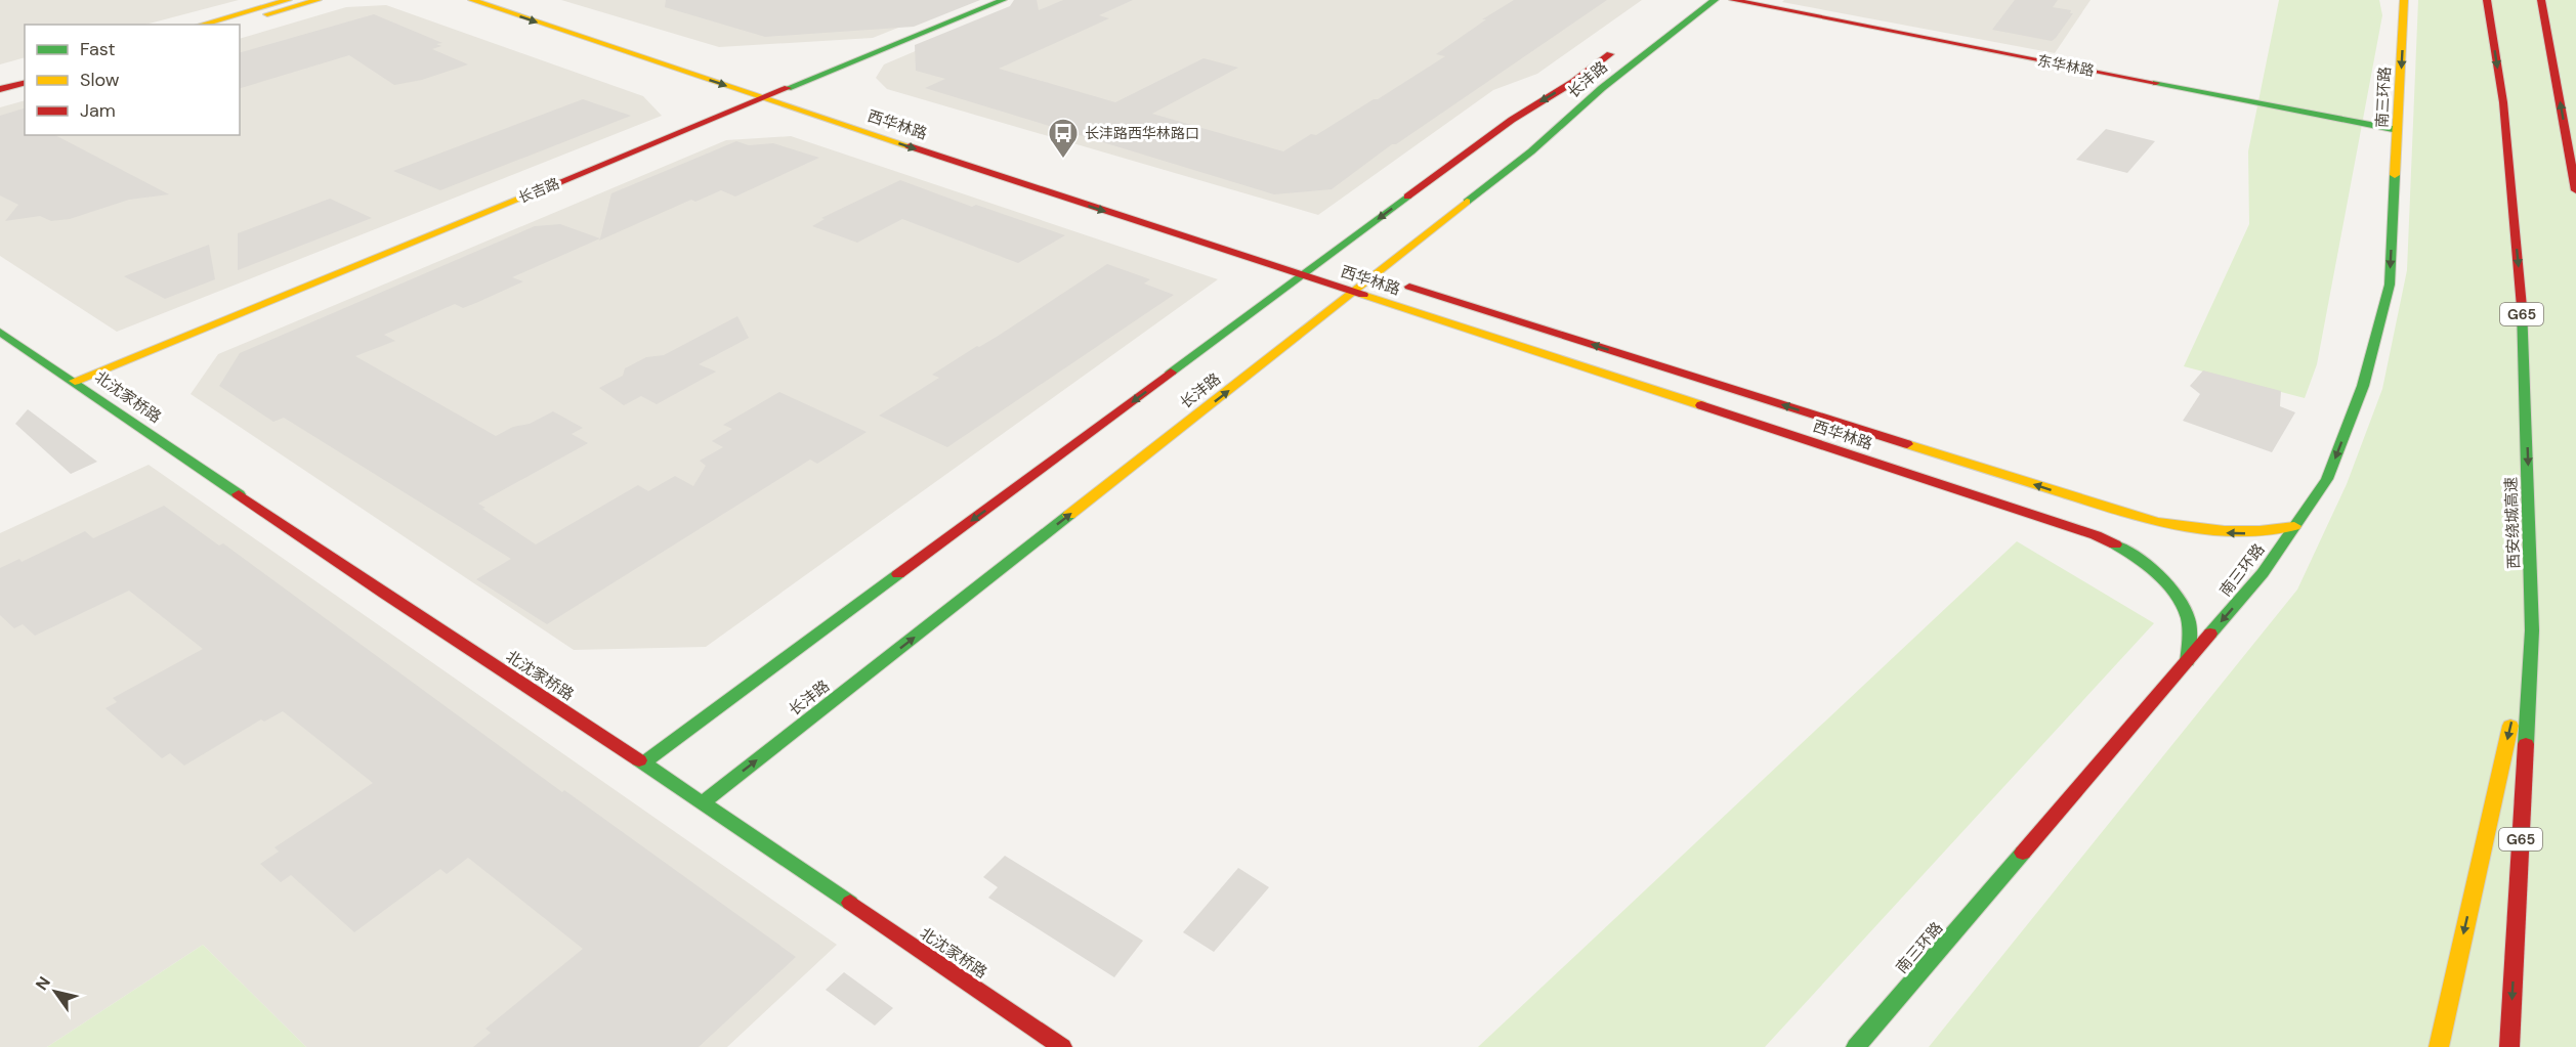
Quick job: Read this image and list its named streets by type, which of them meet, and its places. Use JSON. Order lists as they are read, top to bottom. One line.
{"streets":{"main road":["东华林路","长沣路","南三环路","西华林路","长吉路","G65","北沈家桥路","西安绕城高速"]},"crossings":[["东华林路","南三环路"],["长沣路","西华林路"],["长沣路","北沈家桥路"],["南三环路","西华林路"],["西华林路","长吉路"],["长吉路","北沈家桥路"]],"one_way":["南三环路"],"places":{"bus stop":["长沣路西华林路口"]},"legend":["Fast","Slow","Jam"],"north":"top left"}
